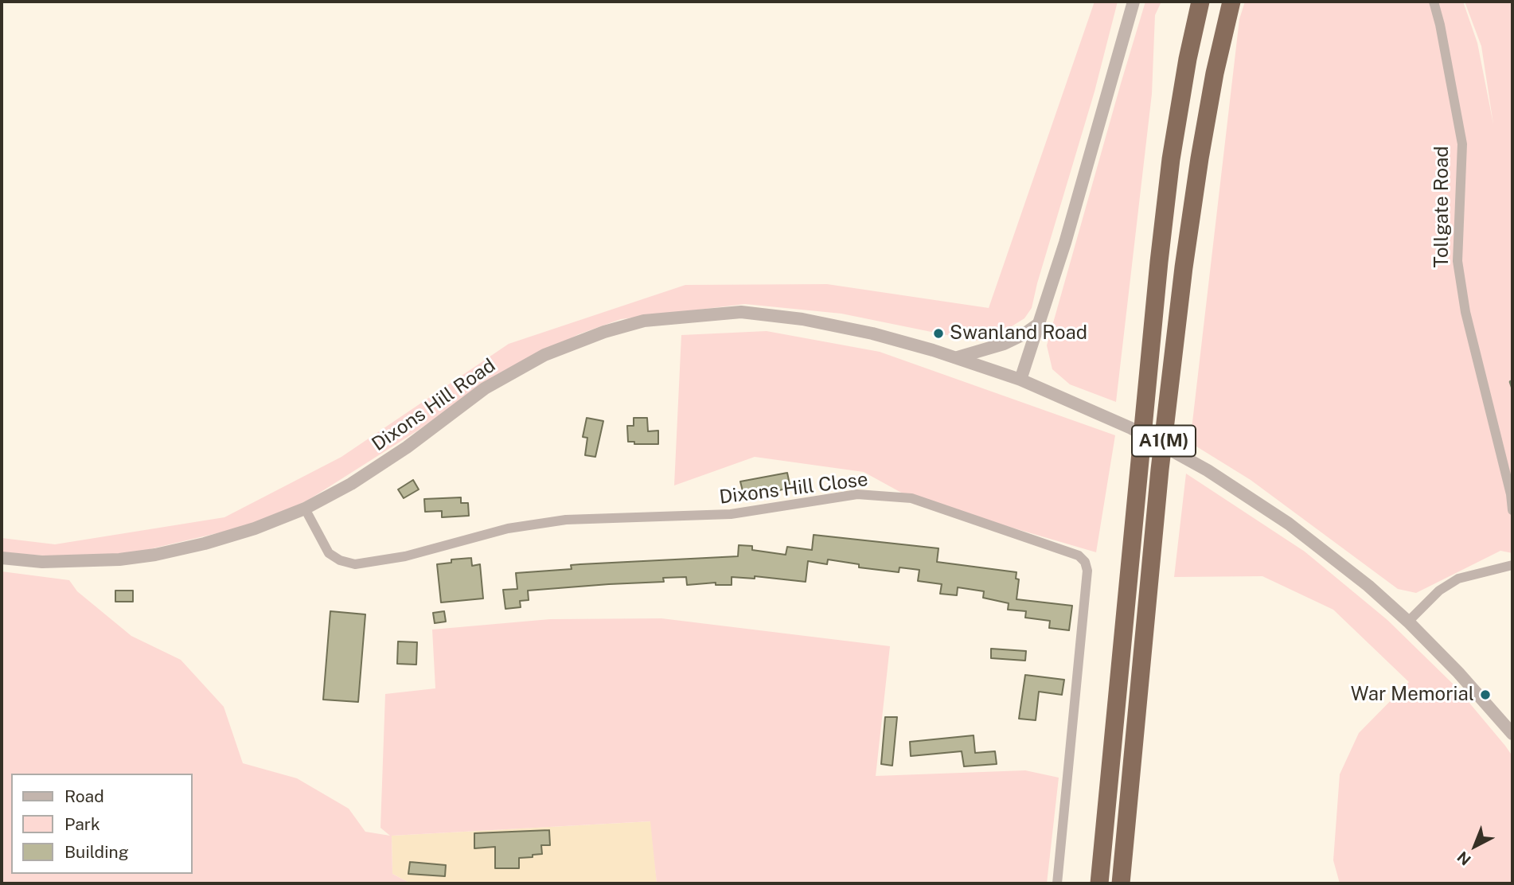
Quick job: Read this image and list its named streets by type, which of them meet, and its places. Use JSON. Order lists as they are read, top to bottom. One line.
{"streets":{"highway":["A1(M)"],"street":["Tollgate Road","Dixons Hill Road","Dixons Hill Close"]},"crossings":[["Dixons Hill Road","Dixons Hill Close"]],"places":["Swanland Road","War Memorial"],"legend":["Road","Park","Building"],"north":"bottom left"}
